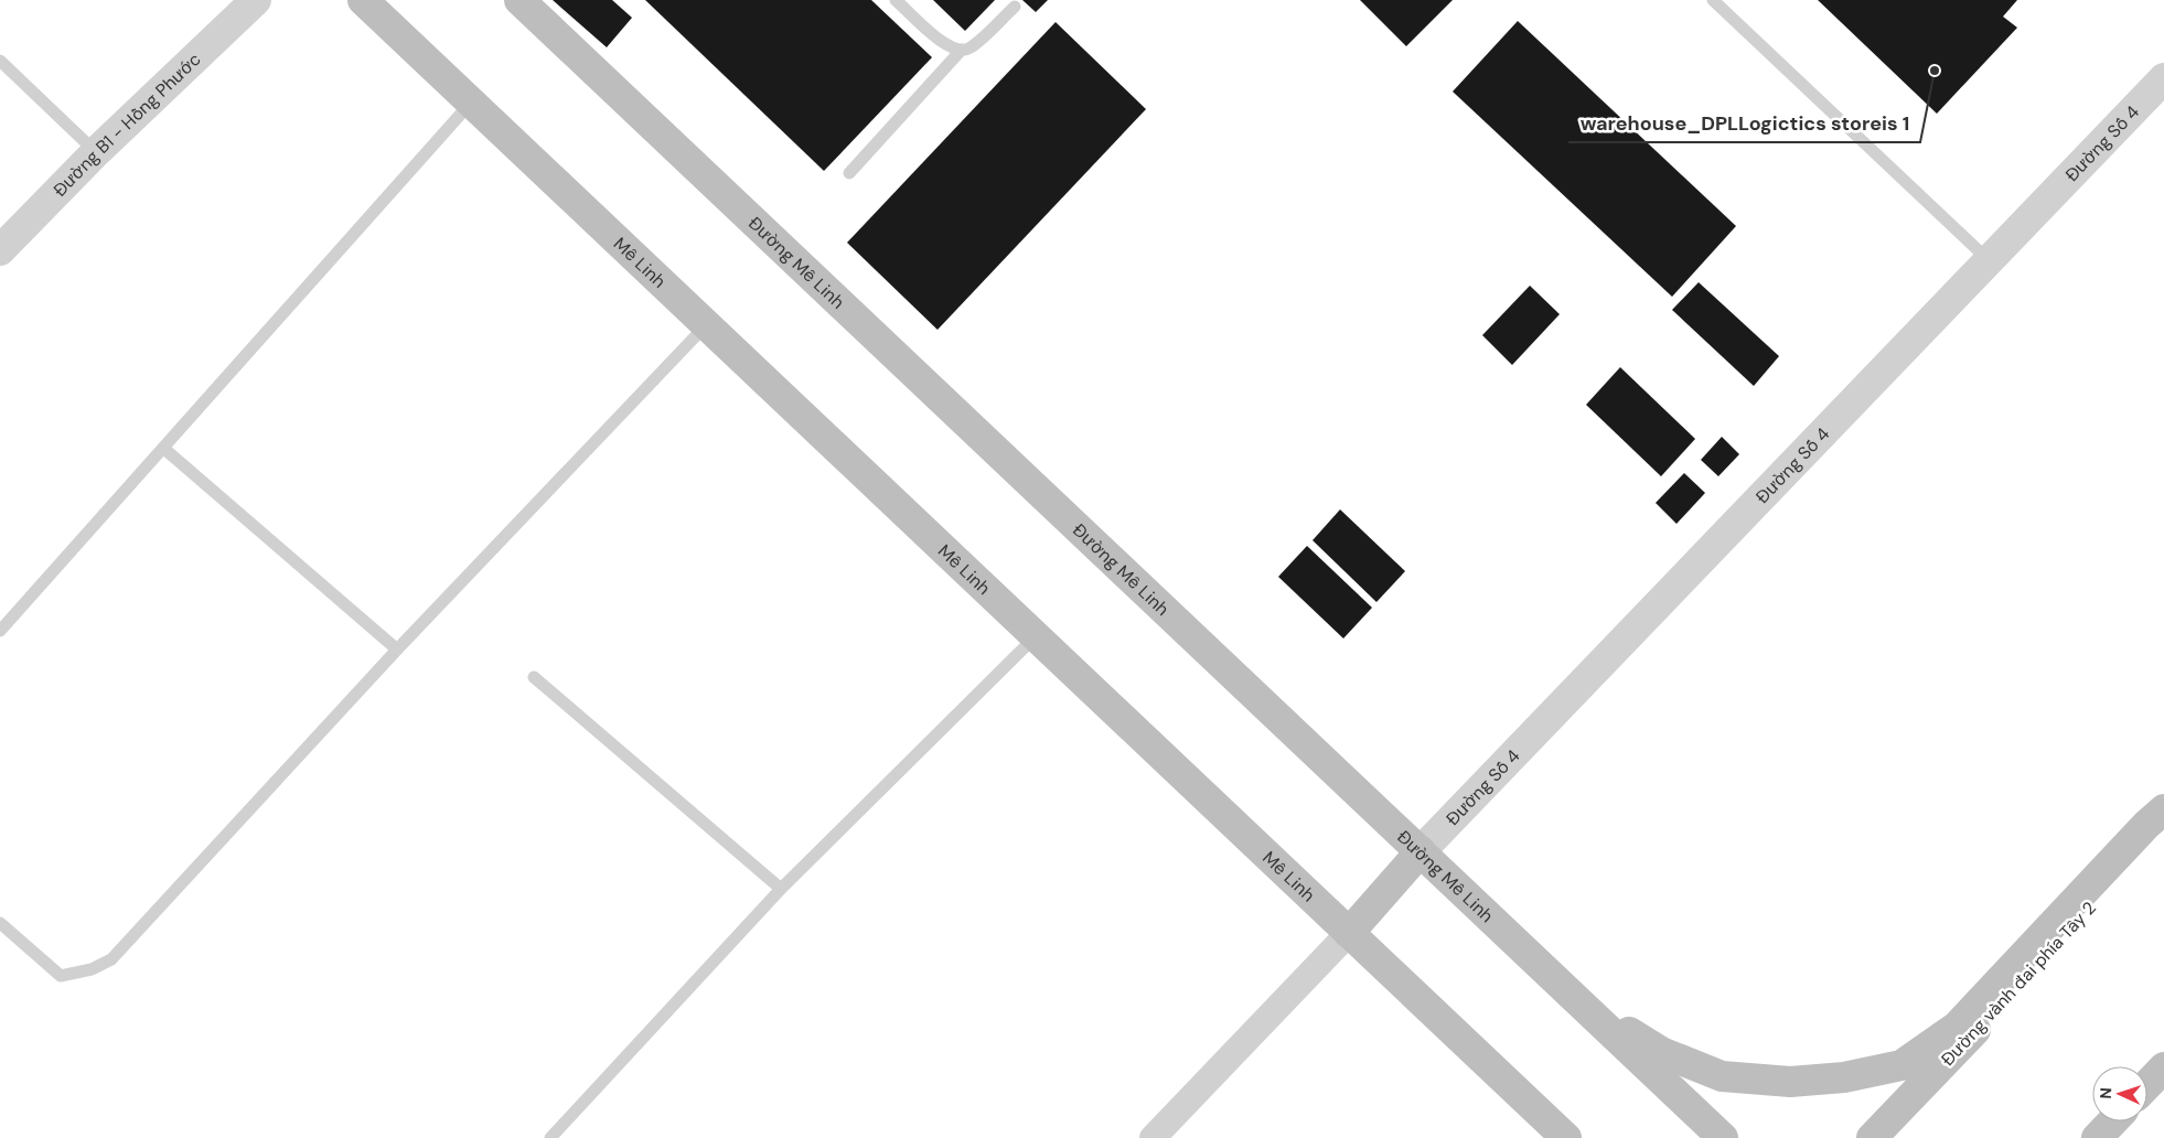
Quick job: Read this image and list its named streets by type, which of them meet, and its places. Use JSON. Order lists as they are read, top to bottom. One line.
{"streets":{"main road":["Mê Linh","Đường Mê Linh","Đường vành đai phía Tây 2"],"street":["Đường B1 - Hồng Phước","Đường Số 4"]},"crossings":[["Đường Số 4","Đường Mê Linh"]],"places":["warehouse_DPLLogictics storeis 1"],"north":"left"}
